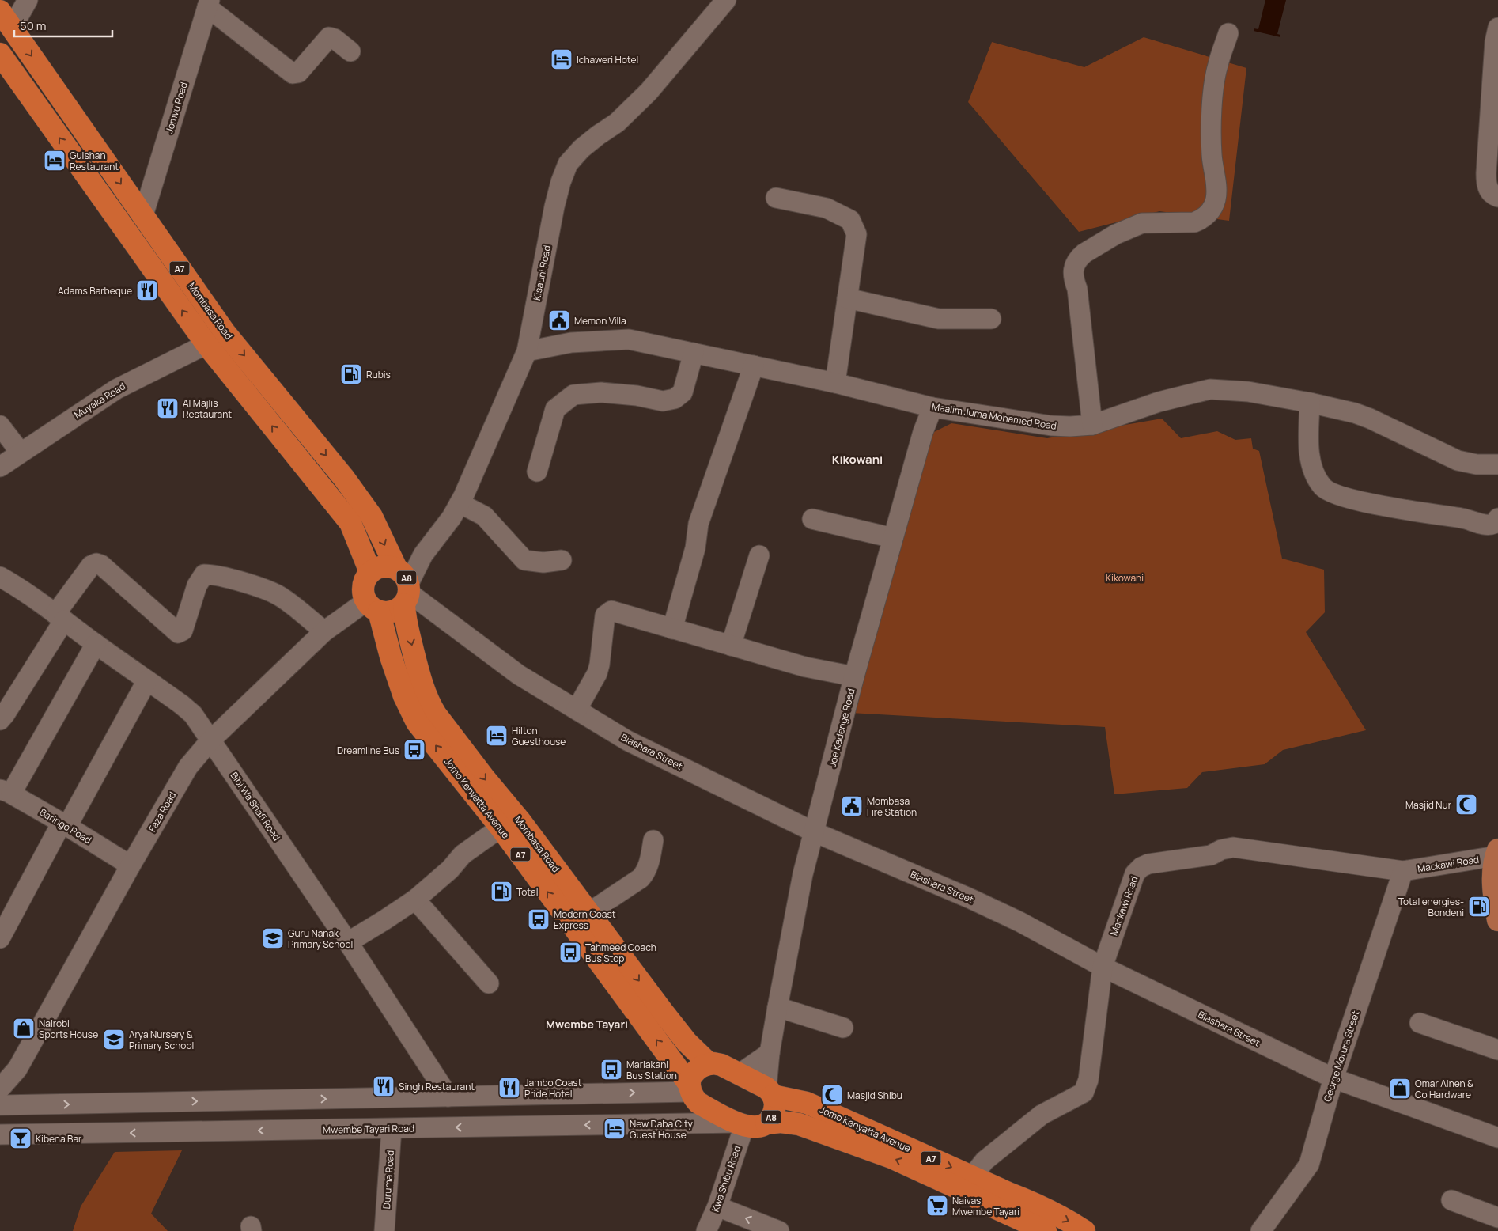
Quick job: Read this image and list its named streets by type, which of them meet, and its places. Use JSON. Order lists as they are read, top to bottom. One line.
{"streets":{"highway":["A7","Mombasa Road","A8","Jomo Kenyatta Avenue"],"street":["Jomvu Road","Kisauni Road","Muyaka Road","Maalim Juma Mohamed Road","Joe Kadenge Road","Biashara Street","Bibi Wa Shafi Road","Faza Road","Baringo Road","Mackawi Road","George Morura Street","Mwembe Tayari Road","Kwa Shibu Road","Duruma Road"]},"crossings":[["Jomvu Road","Mombasa Road"],["A7","Kisauni Road"],["A7","Mombasa Road"],["A7","Muyaka Road"],["A7","A8"],["A7","Biashara Street"],["A7","Jomo Kenyatta Avenue"],["A7","Faza Road"],["Kisauni Road","Mombasa Road"],["Kisauni Road","Maalim Juma Mohamed Road"],["Kisauni Road","A8"],["Kisauni Road","Biashara Street"],["Kisauni Road","Jomo Kenyatta Avenue"],["Kisauni Road","Faza Road"],["Mombasa Road","A8"],["Mombasa Road","Biashara Street"],["Mombasa Road","Jomo Kenyatta Avenue"],["Mombasa Road","Faza Road"],["Maalim Juma Mohamed Road","Joe Kadenge Road"],["A8","Joe Kadenge Road"],["A8","Biashara Street"],["A8","Jomo Kenyatta Avenue"],["A8","Faza Road"],["Joe Kadenge Road","Biashara Street"],["Joe Kadenge Road","Jomo Kenyatta Avenue"],["Biashara Street","Jomo Kenyatta Avenue"],["Biashara Street","Faza Road"],["Biashara Street","Mackawi Road"],["Biashara Street","George Morura Street"],["Jomo Kenyatta Avenue","Faza Road"],["Jomo Kenyatta Avenue","Mackawi Road"],["Jomo Kenyatta Avenue","Mwembe Tayari Road"],["Jomo Kenyatta Avenue","Kwa Shibu Road"],["Bibi Wa Shafi Road","Faza Road"],["Faza Road","Baringo Road"],["Mackawi Road","George Morura Street"],["Mwembe Tayari Road","Kwa Shibu Road"],["Mwembe Tayari Road","Duruma Road"]],"districts":["Kikowani","Mwembe Tayari"],"parks":["Kikowani"],"places":{"hotel":["Ichaweri Hotel","Gulshan Restaurant","Hilton Guesthouse","New Daba City Guest House"],"restaurant":["Adams Barbeque","Al Majlis Restaurant","Singh Restaurant","Jambo Coast Pride Hotel"],"public building":["Memon Villa","Mombasa Fire Station"],"fuel station":["Rubis","Total","Total energies- Bondeni"],"bus stop":["Dreamline Bus","Modern Coast Express","Tahmeed Coach Bus Stop","Mariakani Bus Station"],"mosque":["Masjid Nur","Masjid Shibu"],"school or university":["Guru Nanak Primary School","Arya Nursery & Primary School"],"shop":["Nairobi Sports House","Omar Ainen & Co Hardware"],"bar":["Kibena Bar"],"supermarket":["Naivas Mwembe Tayari"]},"scale_bar":"50 m"}
